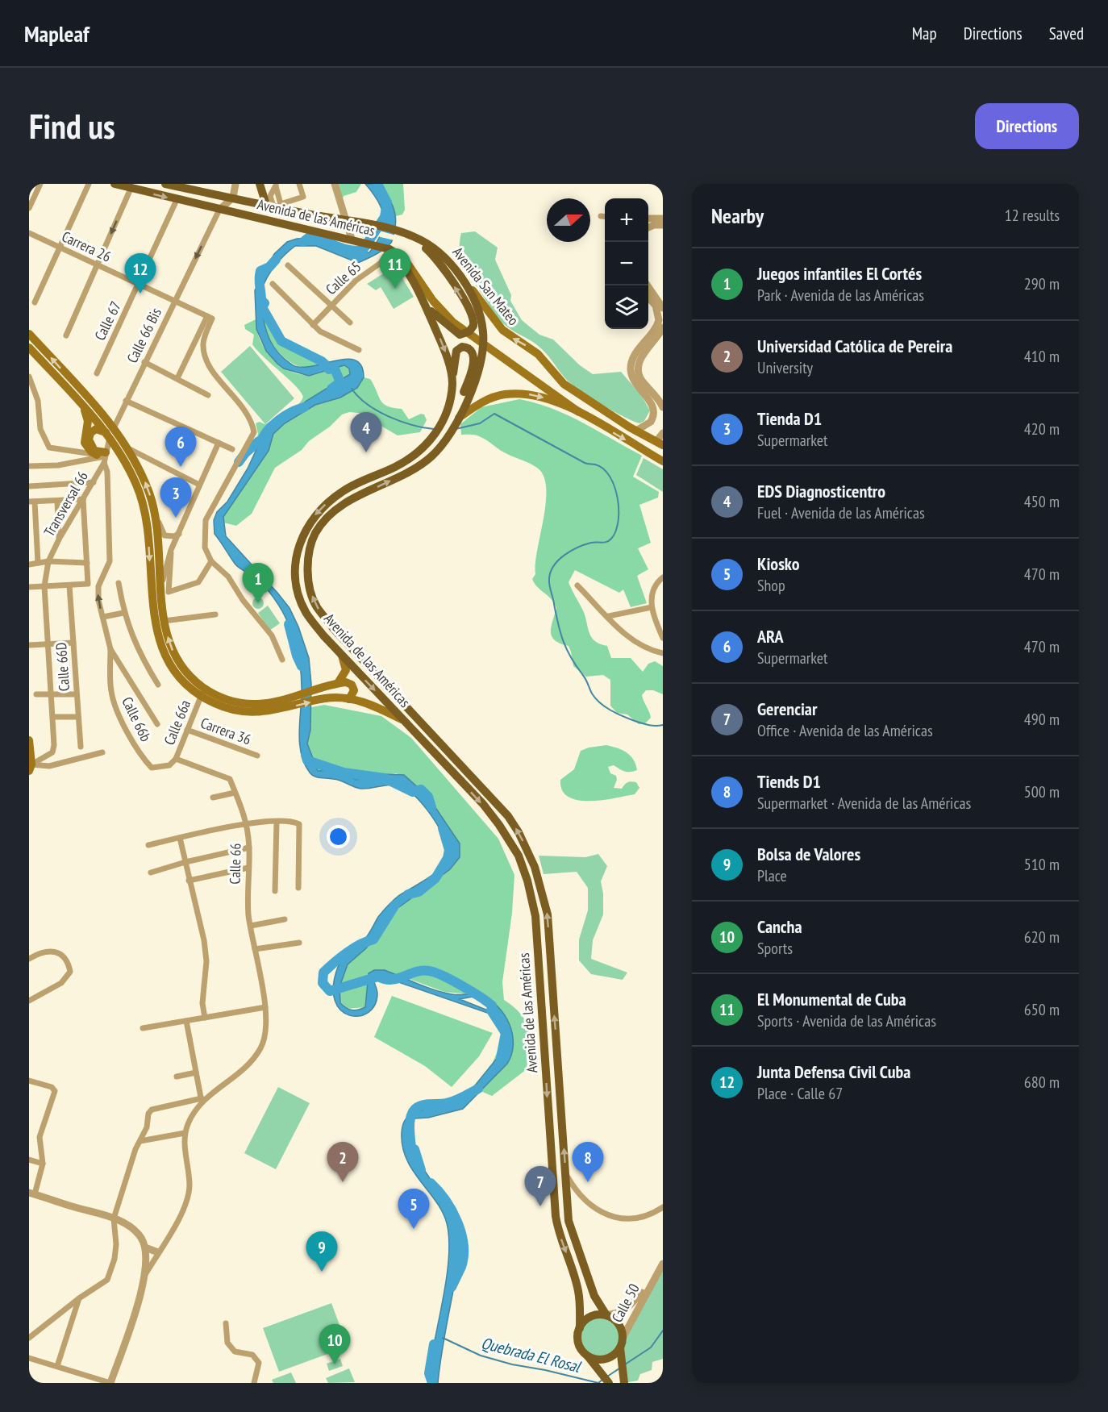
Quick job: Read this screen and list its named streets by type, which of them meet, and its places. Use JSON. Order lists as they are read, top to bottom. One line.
{"streets":{"main road":["Avenida de las Américas","Avenida San Mateo"],"street":["Carrera 26","Calle 65","Calle 67","Calle 66 Bis","Transversal 66","Calle 66D","Calle 66b","Calle 66a","Carrera 36","Calle 66","Calle 50"]},"crossings":[["Avenida de las Américas","Calle 65"],["Avenida de las Américas","Avenida San Mateo"],["Avenida de las Américas","Calle 67"],["Avenida de las Américas","Calle 66 Bis"],["Avenida de las Américas","Calle 50"],["Carrera 26","Calle 67"],["Carrera 26","Calle 66 Bis"],["Calle 66 Bis","Transversal 66"],["Calle 66b","Calle 66a"],["Calle 66b","Calle 66"],["Calle 66a","Carrera 36"],["Calle 66a","Calle 66"]],"one_way":["Calle 66 Bis"],"water":["Quebrada El Rosal"],"north":"right","page":{"header":"Mapleaf","nav":["Map","Directions","Saved"],"buttons":"Directions","title":"Find us","heading":["Nearby","12 results"],"map_buttons":["+","−"],"list":[{"mark":"1","name":"Juegos infantiles El Cortés","note":"Park · Avenida de las Américas","value":"290 m"},{"mark":"2","name":"Universidad Católica de Pereira","note":"University","value":"410 m"},{"mark":"3","name":"Tienda D1","note":"Supermarket","value":"420 m"},{"mark":"4","name":"EDS Diagnosticentro","note":"Fuel · Avenida de las Américas","value":"450 m"},{"mark":"5","name":"Kiosko","note":"Shop","value":"470 m"},{"mark":"6","name":"ARA","note":"Supermarket","value":"470 m"},{"mark":"7","name":"Gerenciar","note":"Office · Avenida de las Américas","value":"490 m"},{"mark":"8","name":"Tiends D1","note":"Supermarket · Avenida de las Américas","value":"500 m"},{"mark":"9","name":"Bolsa de Valores","note":"Place","value":"510 m"},{"mark":"10","name":"Cancha","note":"Sports","value":"620 m"},{"mark":"11","name":"El Monumental de Cuba","note":"Sports · Avenida de las Américas","value":"650 m"},{"mark":"12","name":"Junta Defensa Civil Cuba","note":"Place · Calle 67","value":"680 m"}],"pins":["11","12","4","6","3","1","2","8","7","5","9","10"]}}
